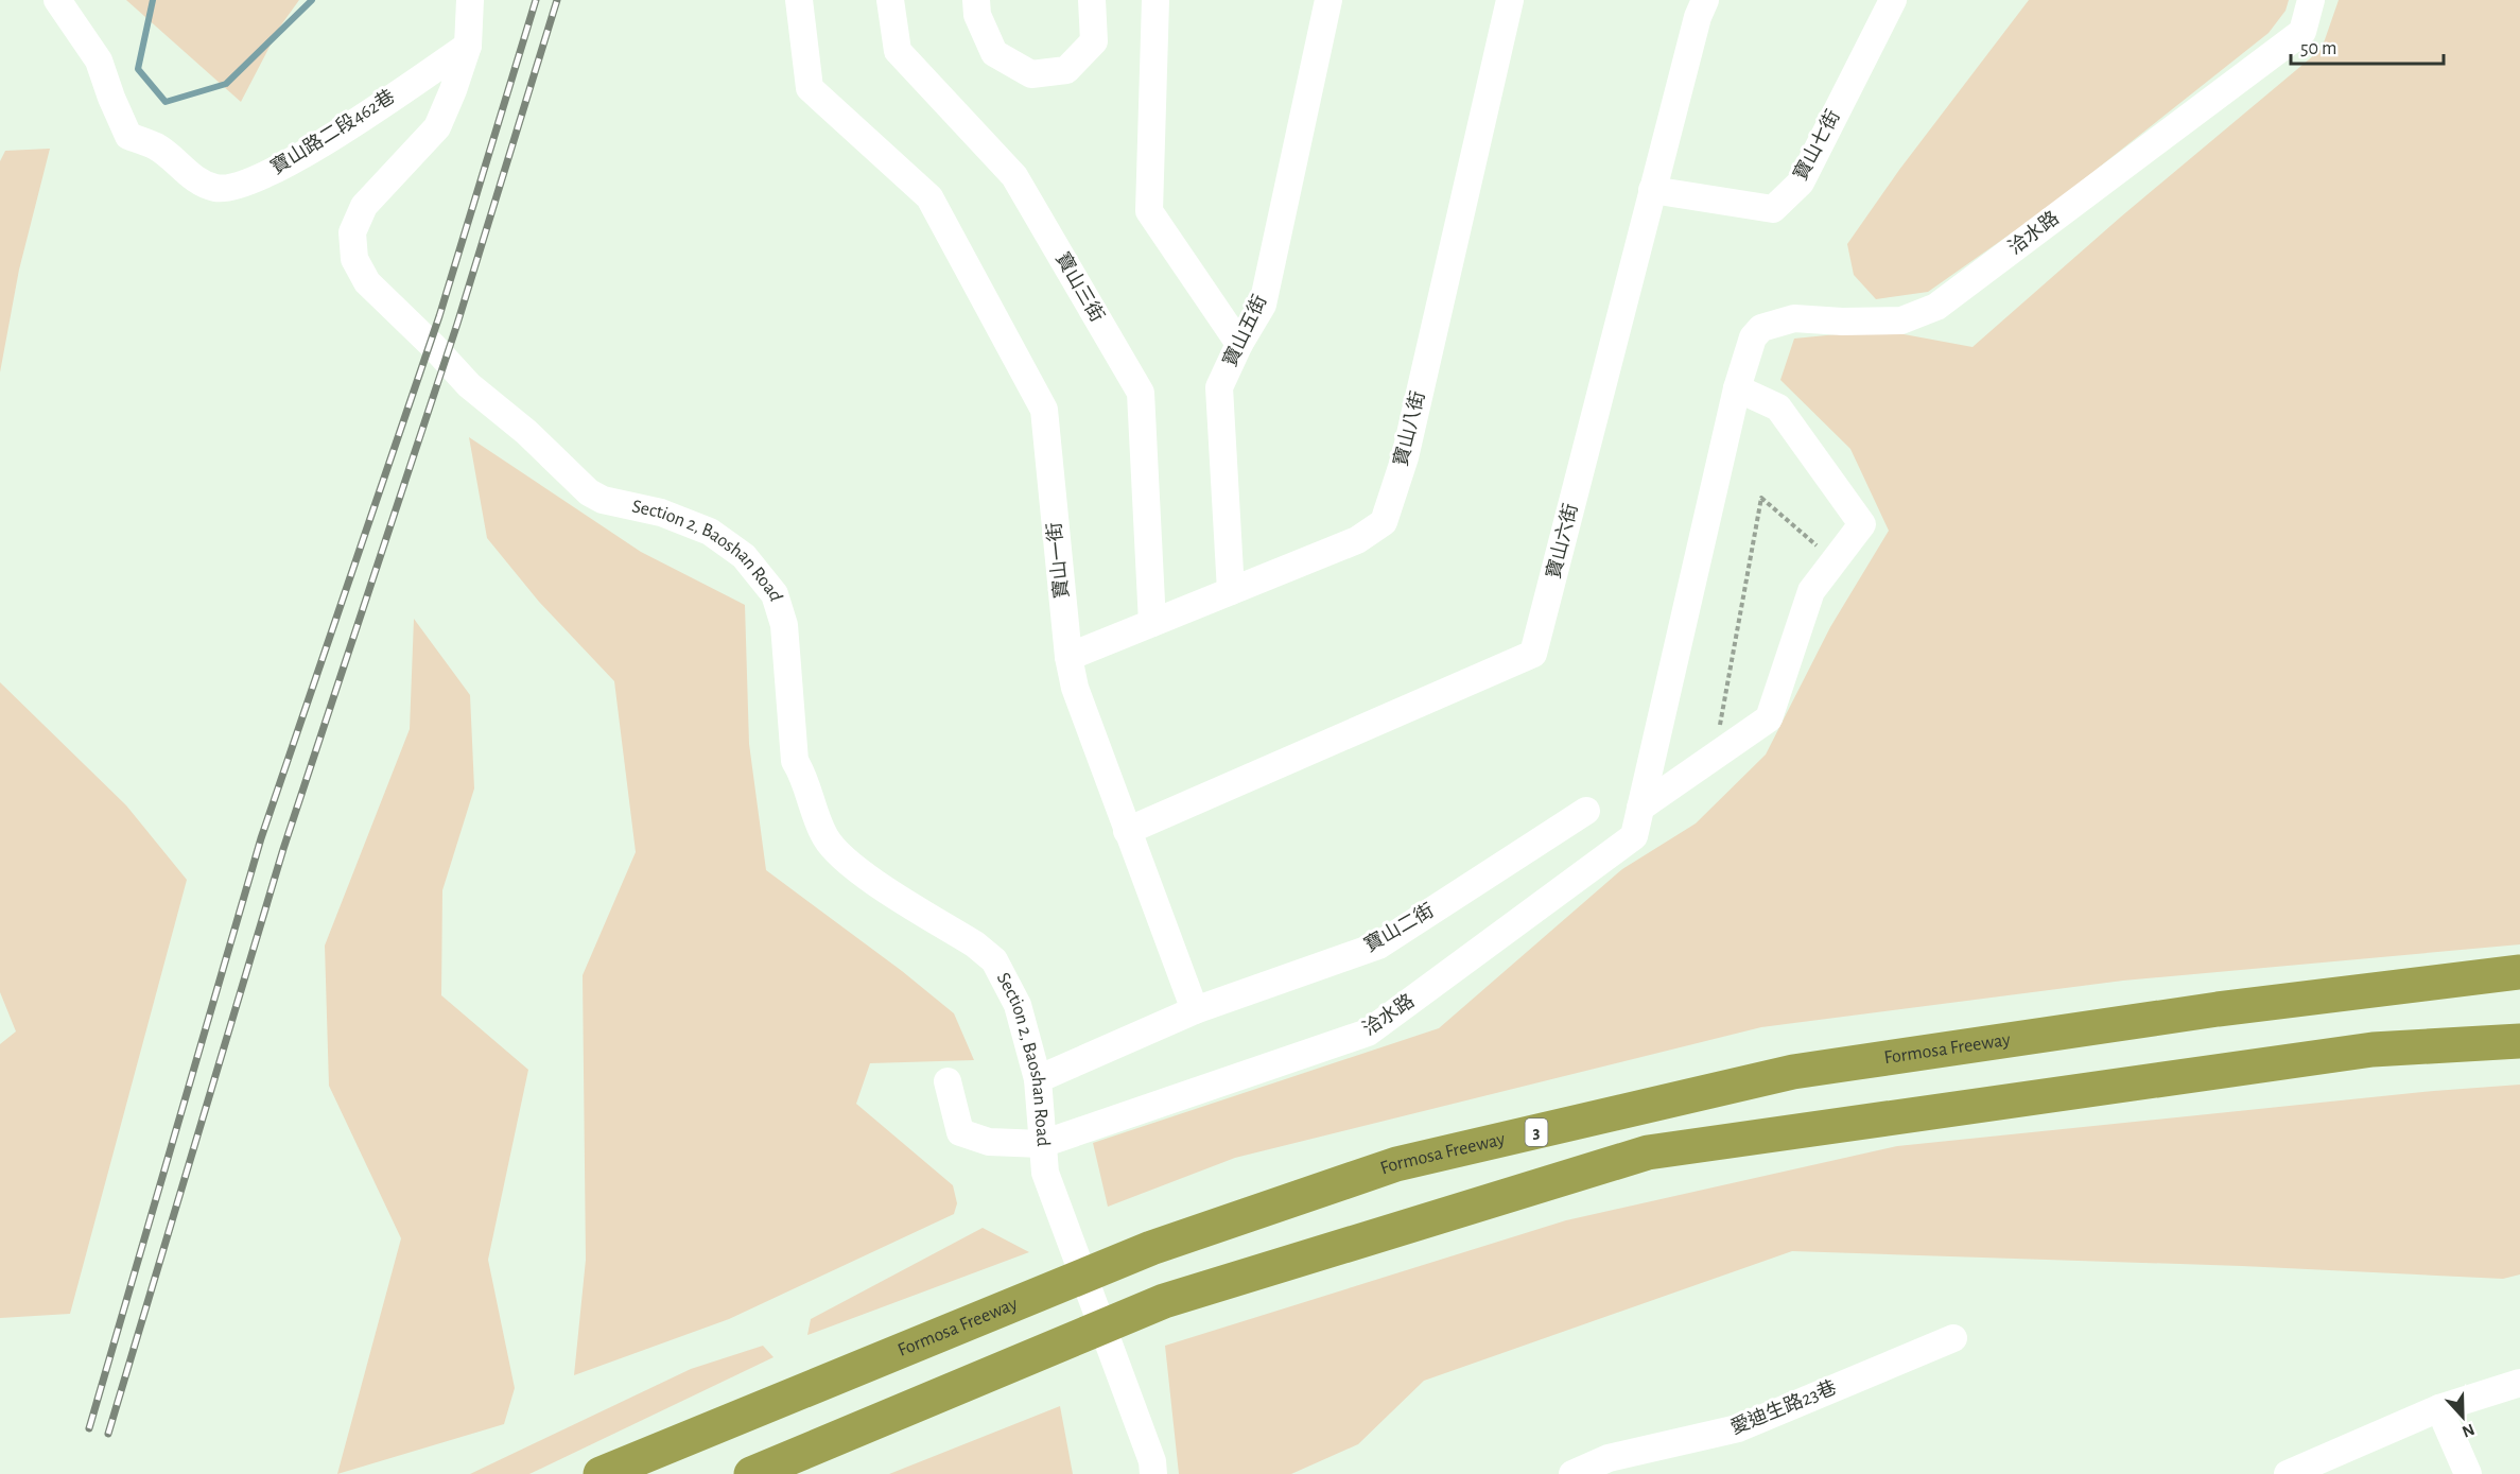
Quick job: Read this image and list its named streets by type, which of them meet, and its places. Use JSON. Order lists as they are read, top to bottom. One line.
{"streets":{"highway":["Formosa Freeway","3"],"street":["寶山路二段462巷","寶山七街","洽水路","寶山三街","寶山五街","寶山八街","寶山六街","Section 2, Baoshan Road","寶山一街","寶山二街","愛迪生路23巷"]},"crossings":[["寶山路二段462巷","Section 2, Baoshan Road"],["寶山七街","寶山六街"],["洽水路","Section 2, Baoshan Road"],["寶山三街","寶山八街"],["寶山五街","寶山八街"],["寶山八街","寶山一街"],["寶山六街","寶山一街"],["寶山一街","寶山二街"]],"scale_bar":"50 m","north":"bottom"}
